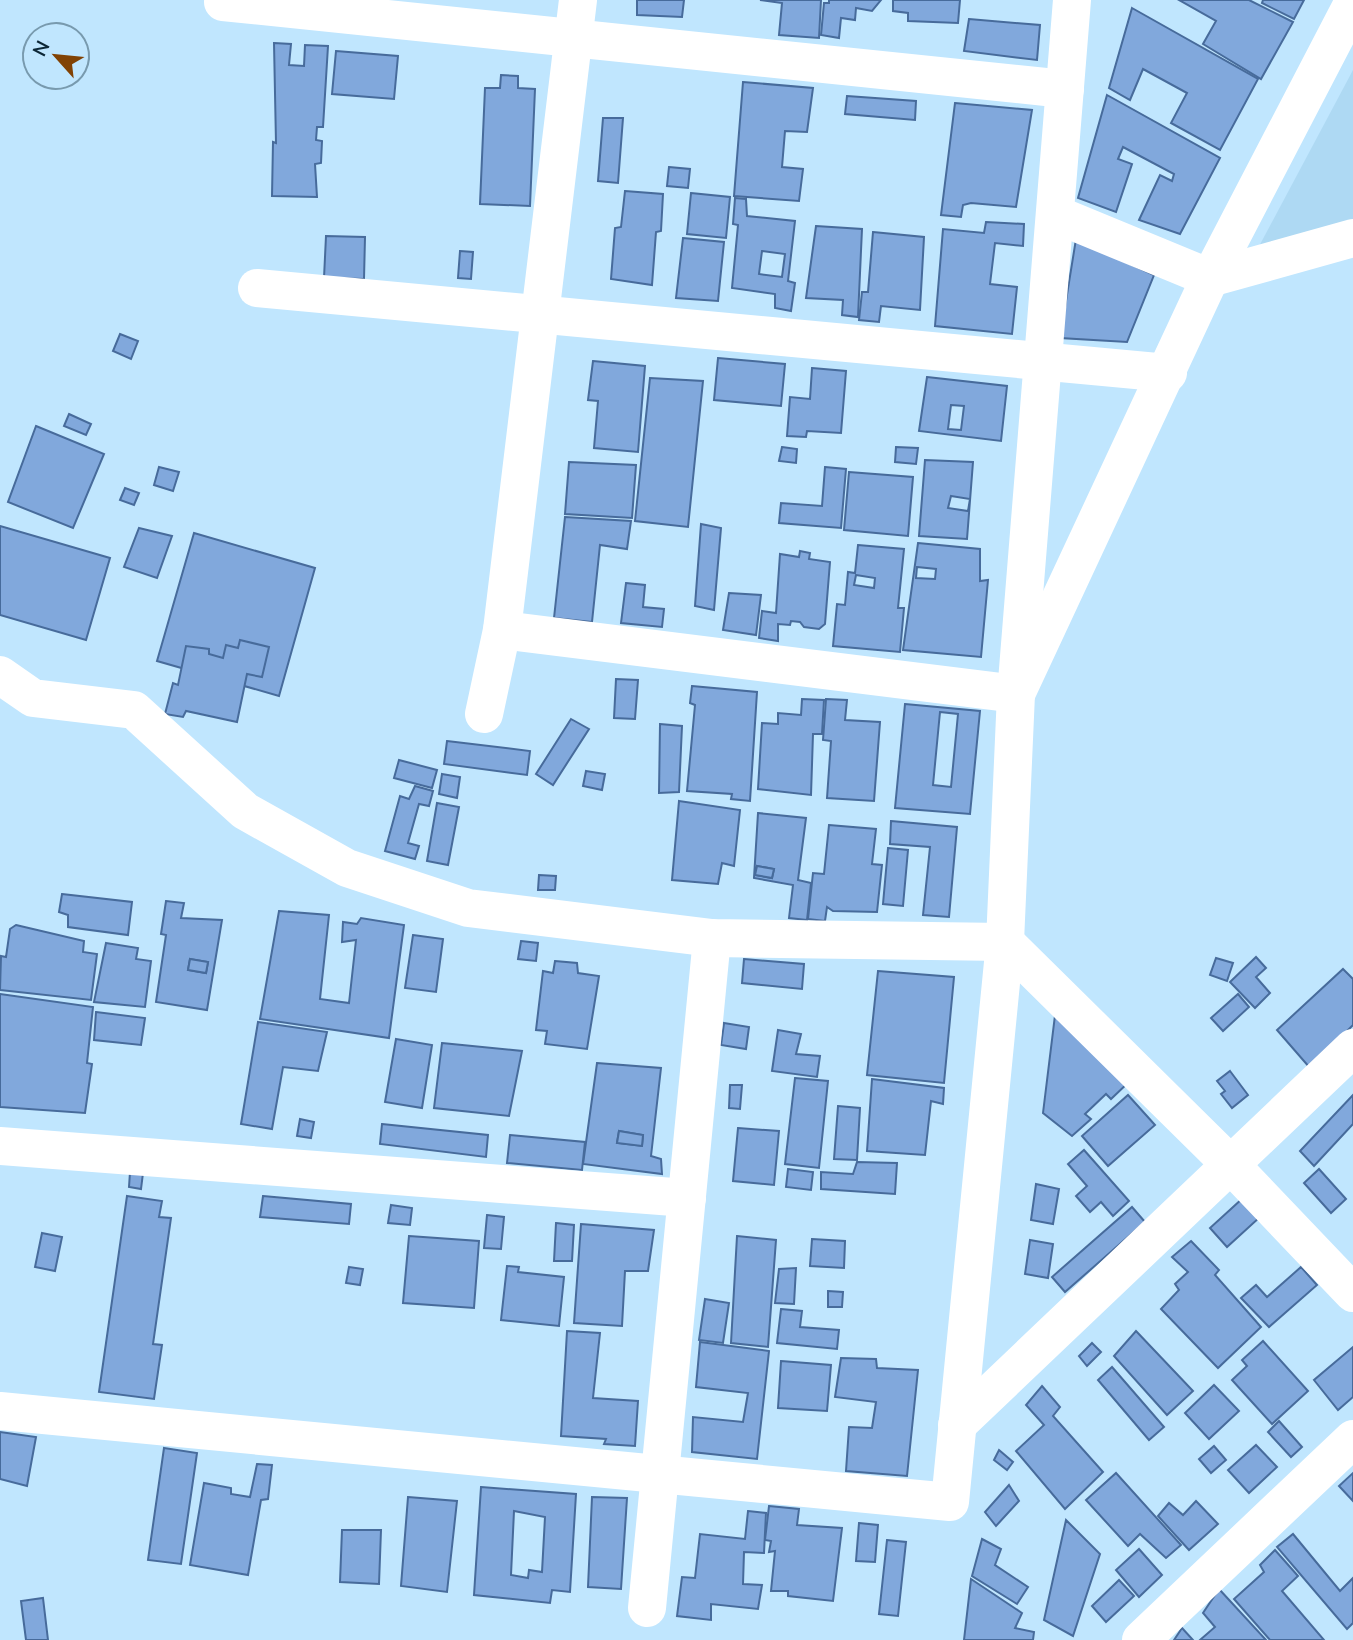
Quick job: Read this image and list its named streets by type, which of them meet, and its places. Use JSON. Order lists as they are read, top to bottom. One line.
{"north":"top left"}
